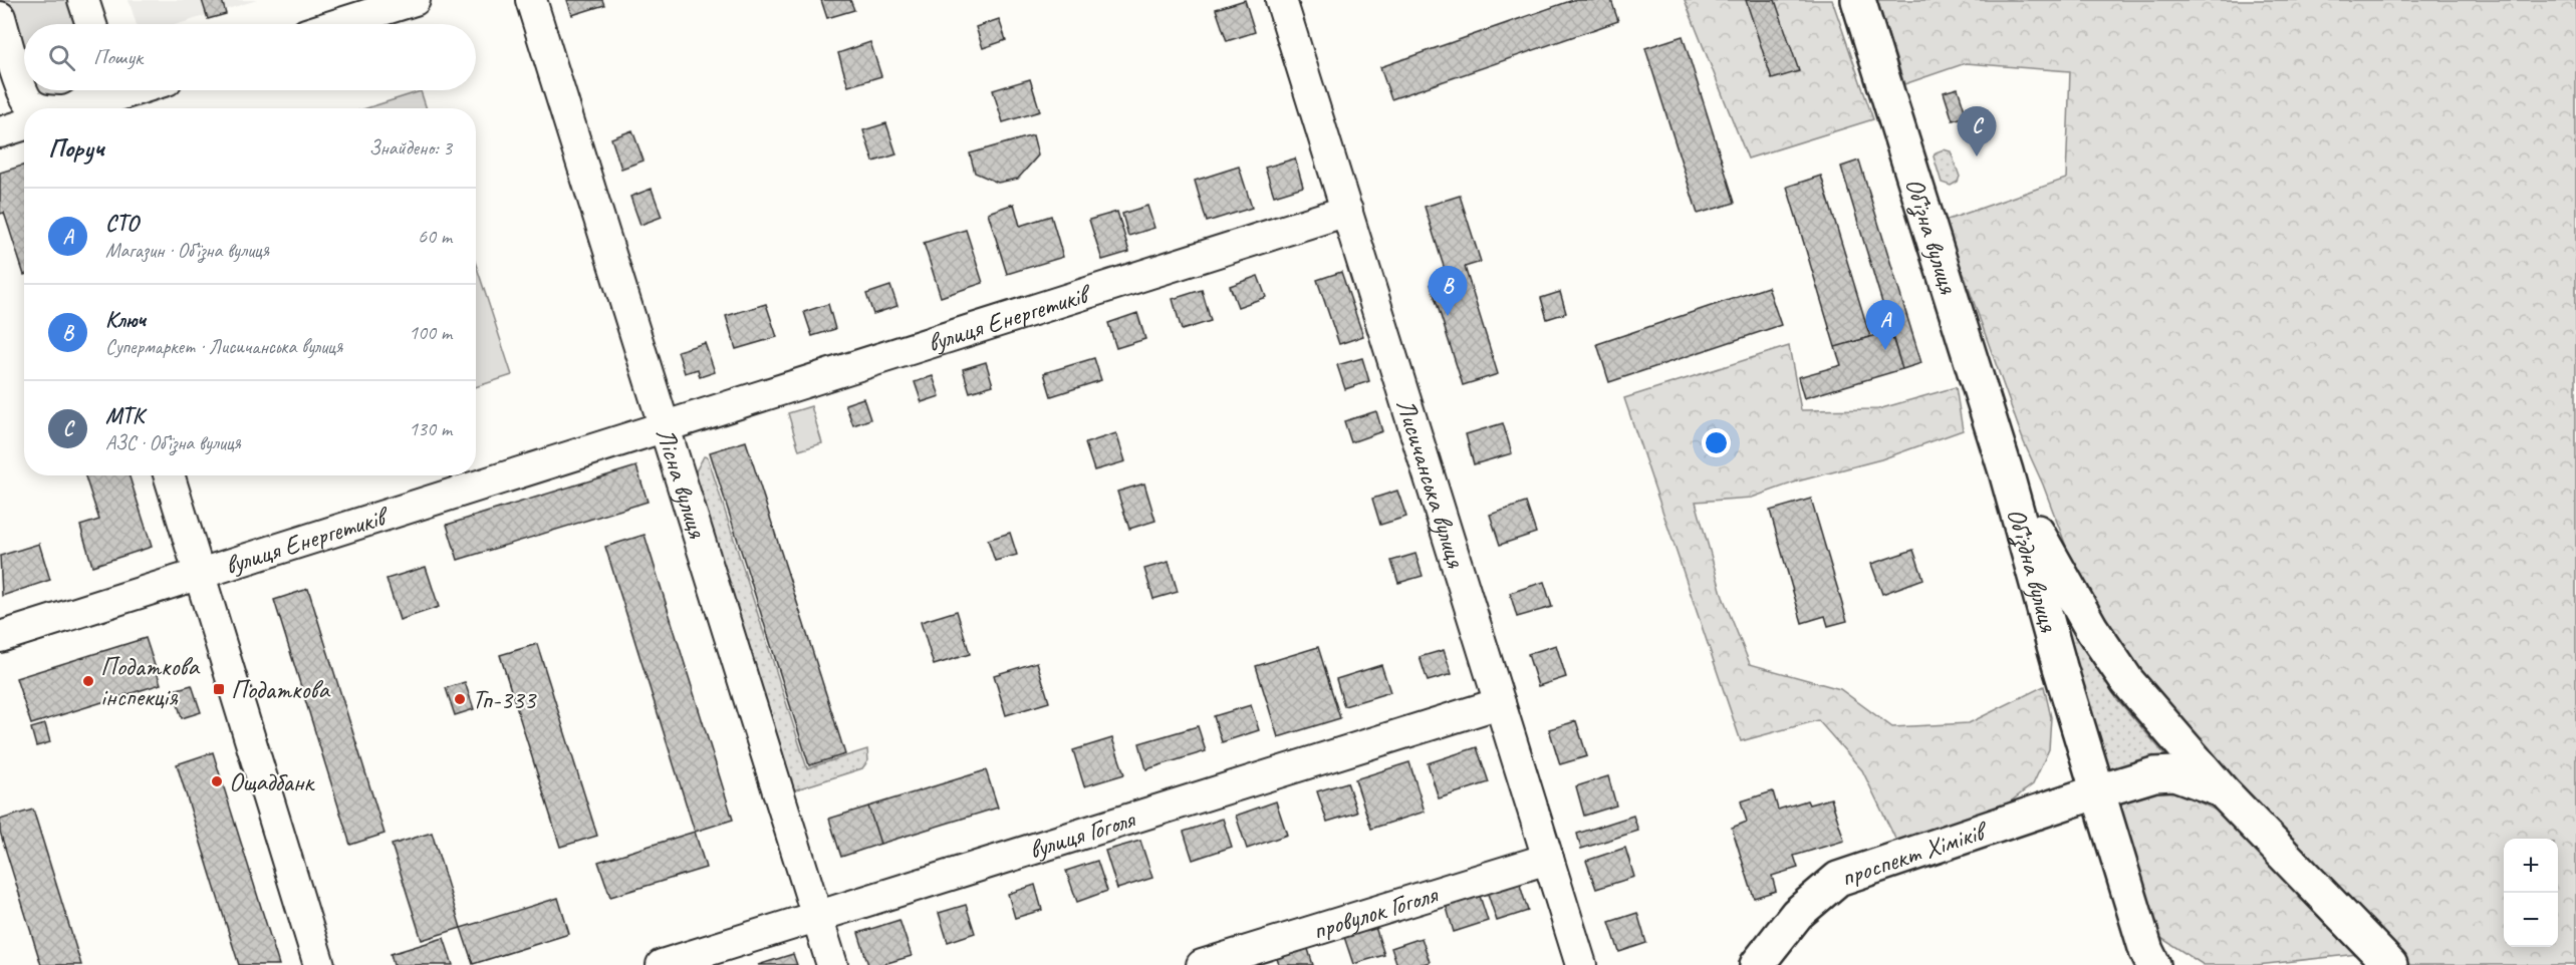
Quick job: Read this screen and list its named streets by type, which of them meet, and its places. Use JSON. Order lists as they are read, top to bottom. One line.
{"streets":{"main road":["Об’їзна вулиця","Об’їздна вулиця","проспект Хіміків"],"street":["вулиця Енергетиків","Лісна вулиця","Лисичанська вулиця","вулиця Гоголя","провулок Гоголя"]},"crossings":[["Об’їзна вулиця","Об’їздна вулиця"],["вулиця Енергетиків","Лісна вулиця"],["вулиця Енергетиків","Лисичанська вулиця"],["Лісна вулиця","вулиця Гоголя"],["Лисичанська вулиця","вулиця Гоголя"],["Лисичанська вулиця","провулок Гоголя"],["Об’їздна вулиця","проспект Хіміків"]],"places":{"other":["Податкова інспекція","Тп-333","Ощадбанк"],"transit":["Податкова"]},"page":{"search":"Пошук","pins":["C","B","A"],"heading":["Поруч","Знайдено: 3"],"list":[{"mark":"A","name":"СТО","note":"Магазин · Об’їзна вулиця","value":"60 m"},{"mark":"B","name":"Ключ","note":"Супермаркет · Лисичанська вулиця","value":"100 m"},{"mark":"C","name":"МТК","note":"АЗС · Об’їзна вулиця","value":"130 m"}],"map_buttons":["+","−"]}}
